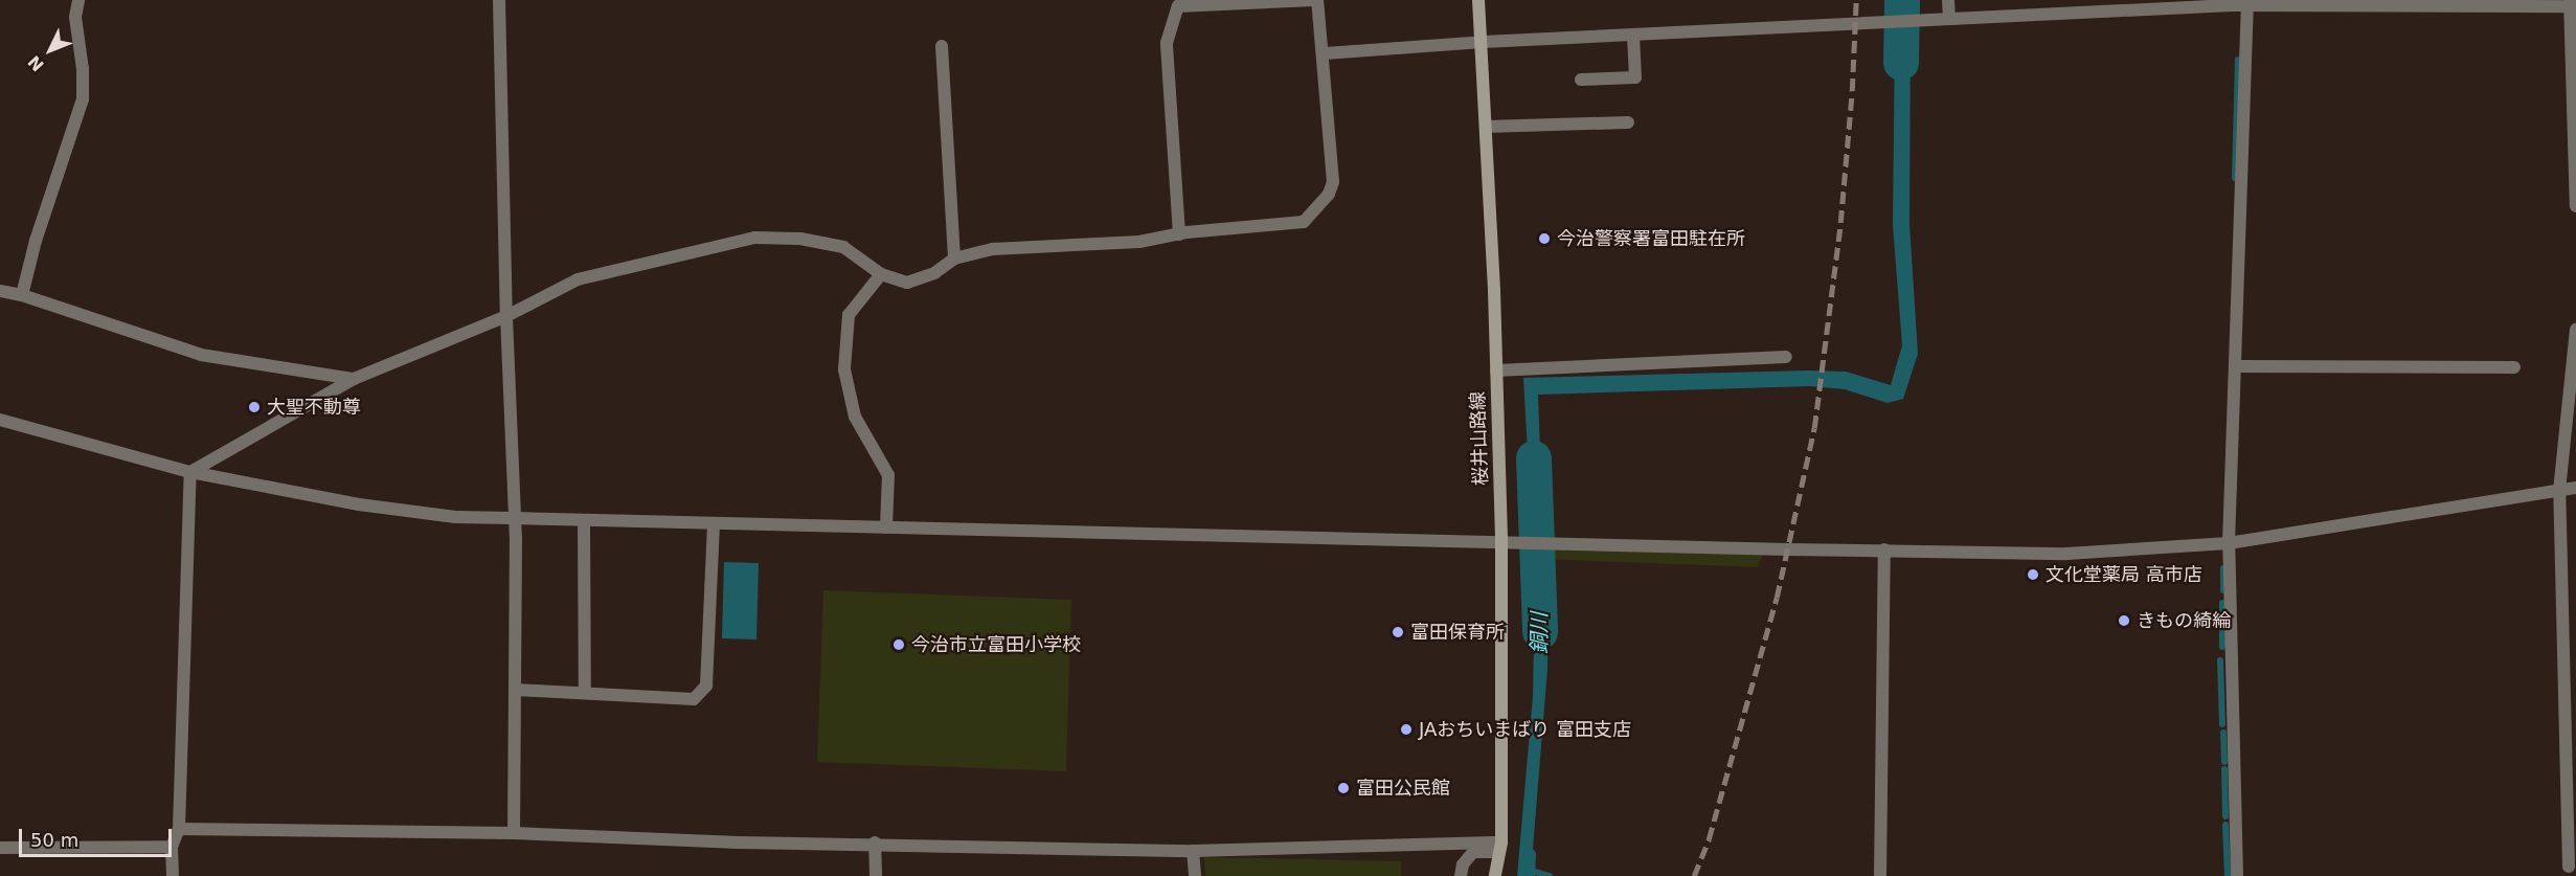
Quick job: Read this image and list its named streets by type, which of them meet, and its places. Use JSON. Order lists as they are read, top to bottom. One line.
{"streets":{"main road":["桜井山路線"]},"water":["銅川"],"places":["今治警察署富田駐在所","大聖不動尊","文化堂薬局 高市店","きもの綺綸","富田保育所","今治市立富田小学校","JAおちいまばり 富田支店","富田公民館"],"scale_bar":"50 m","north":"bottom left"}
